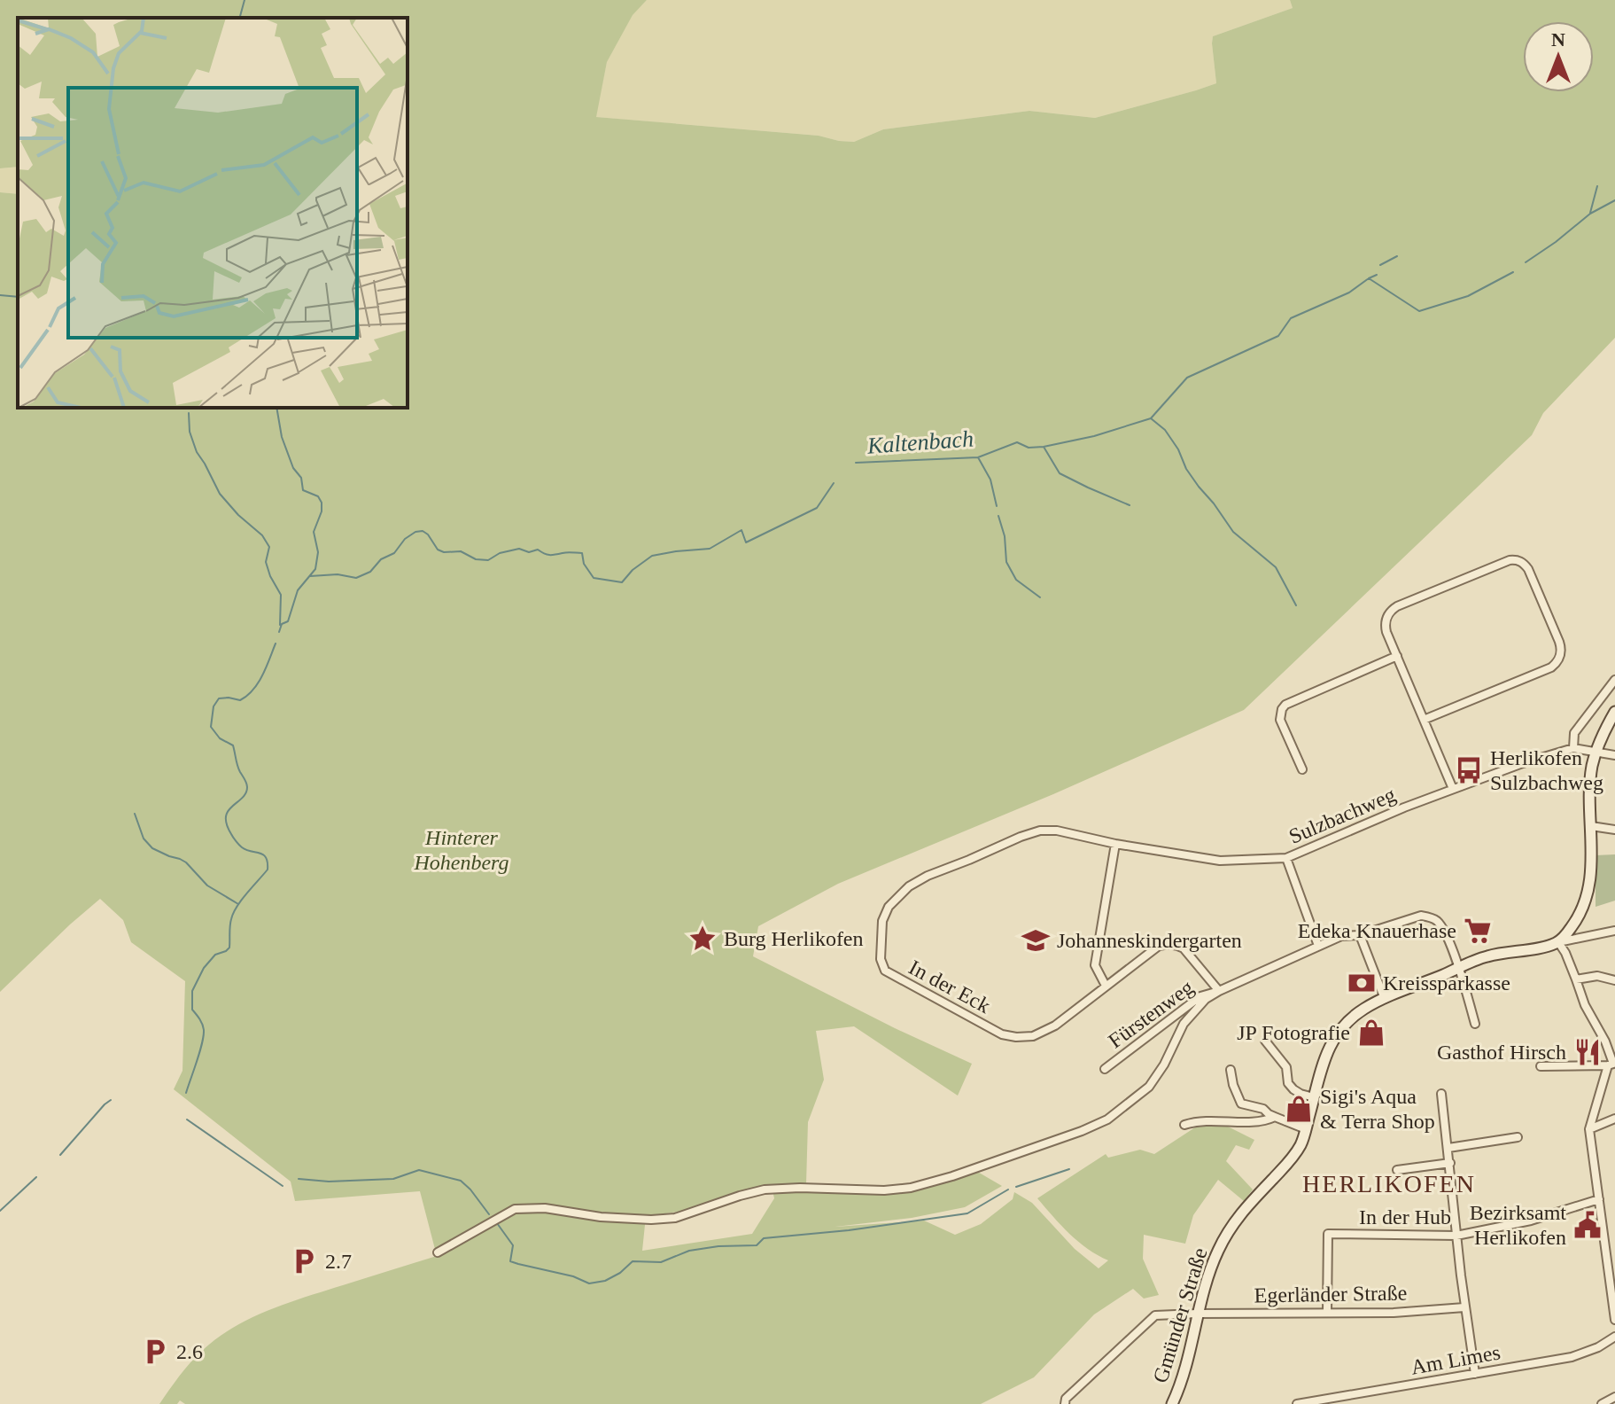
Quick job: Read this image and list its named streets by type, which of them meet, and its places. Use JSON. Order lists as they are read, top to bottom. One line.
{"streets":{"main road":["Gmünder Straße"],"street":["Sulzbachweg","In der Eck","Fürstenweg","In der Hub","Egerländer Straße","Am Limes"]},"crossings":[["Sulzbachweg","In der Eck"],["In der Eck","Fürstenweg"],["Fürstenweg","Gmünder Straße"],["In der Hub","Egerländer Straße"],["Egerländer Straße","Gmünder Straße"]],"districts":["HERLIKOFEN"],"water":["Kaltenbach"],"parks":["Hinterer Hohenberg"],"places":{"bus stop":["Herlikofen Sulzbachweg"],"supermarket":["Edeka Knauerhase"],"place":["Burg Herlikofen"],"school or university":["Johanneskindergarten"],"bank":["Kreissparkasse"],"shop":["JP Fotografie","Sigi's Aqua & Terra Shop"],"restaurant":["Gasthof Hirsch"],"public building":["Bezirksamt Herlikofen"],"parking":["2.7","2.6"]},"north":"top"}
